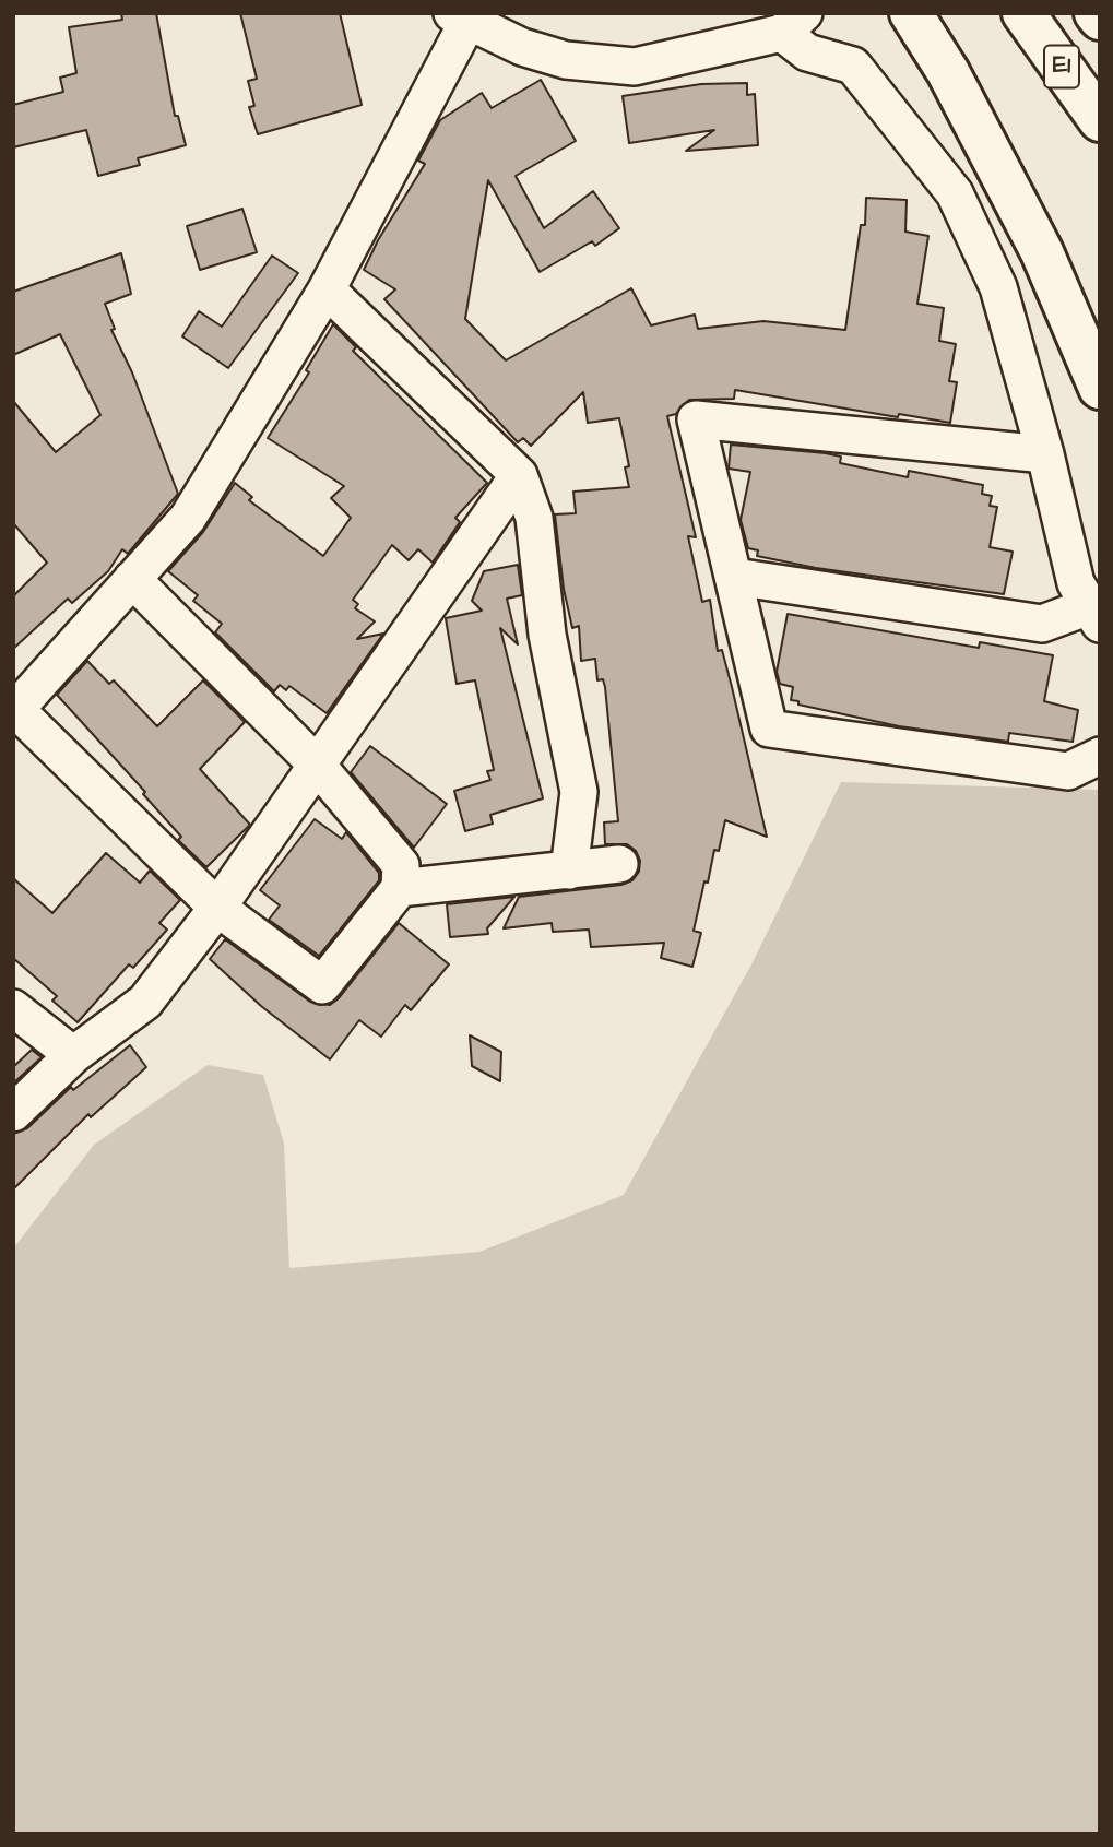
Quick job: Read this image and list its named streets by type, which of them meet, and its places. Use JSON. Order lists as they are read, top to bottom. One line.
{"streets":{"highway":["E1"]}}
